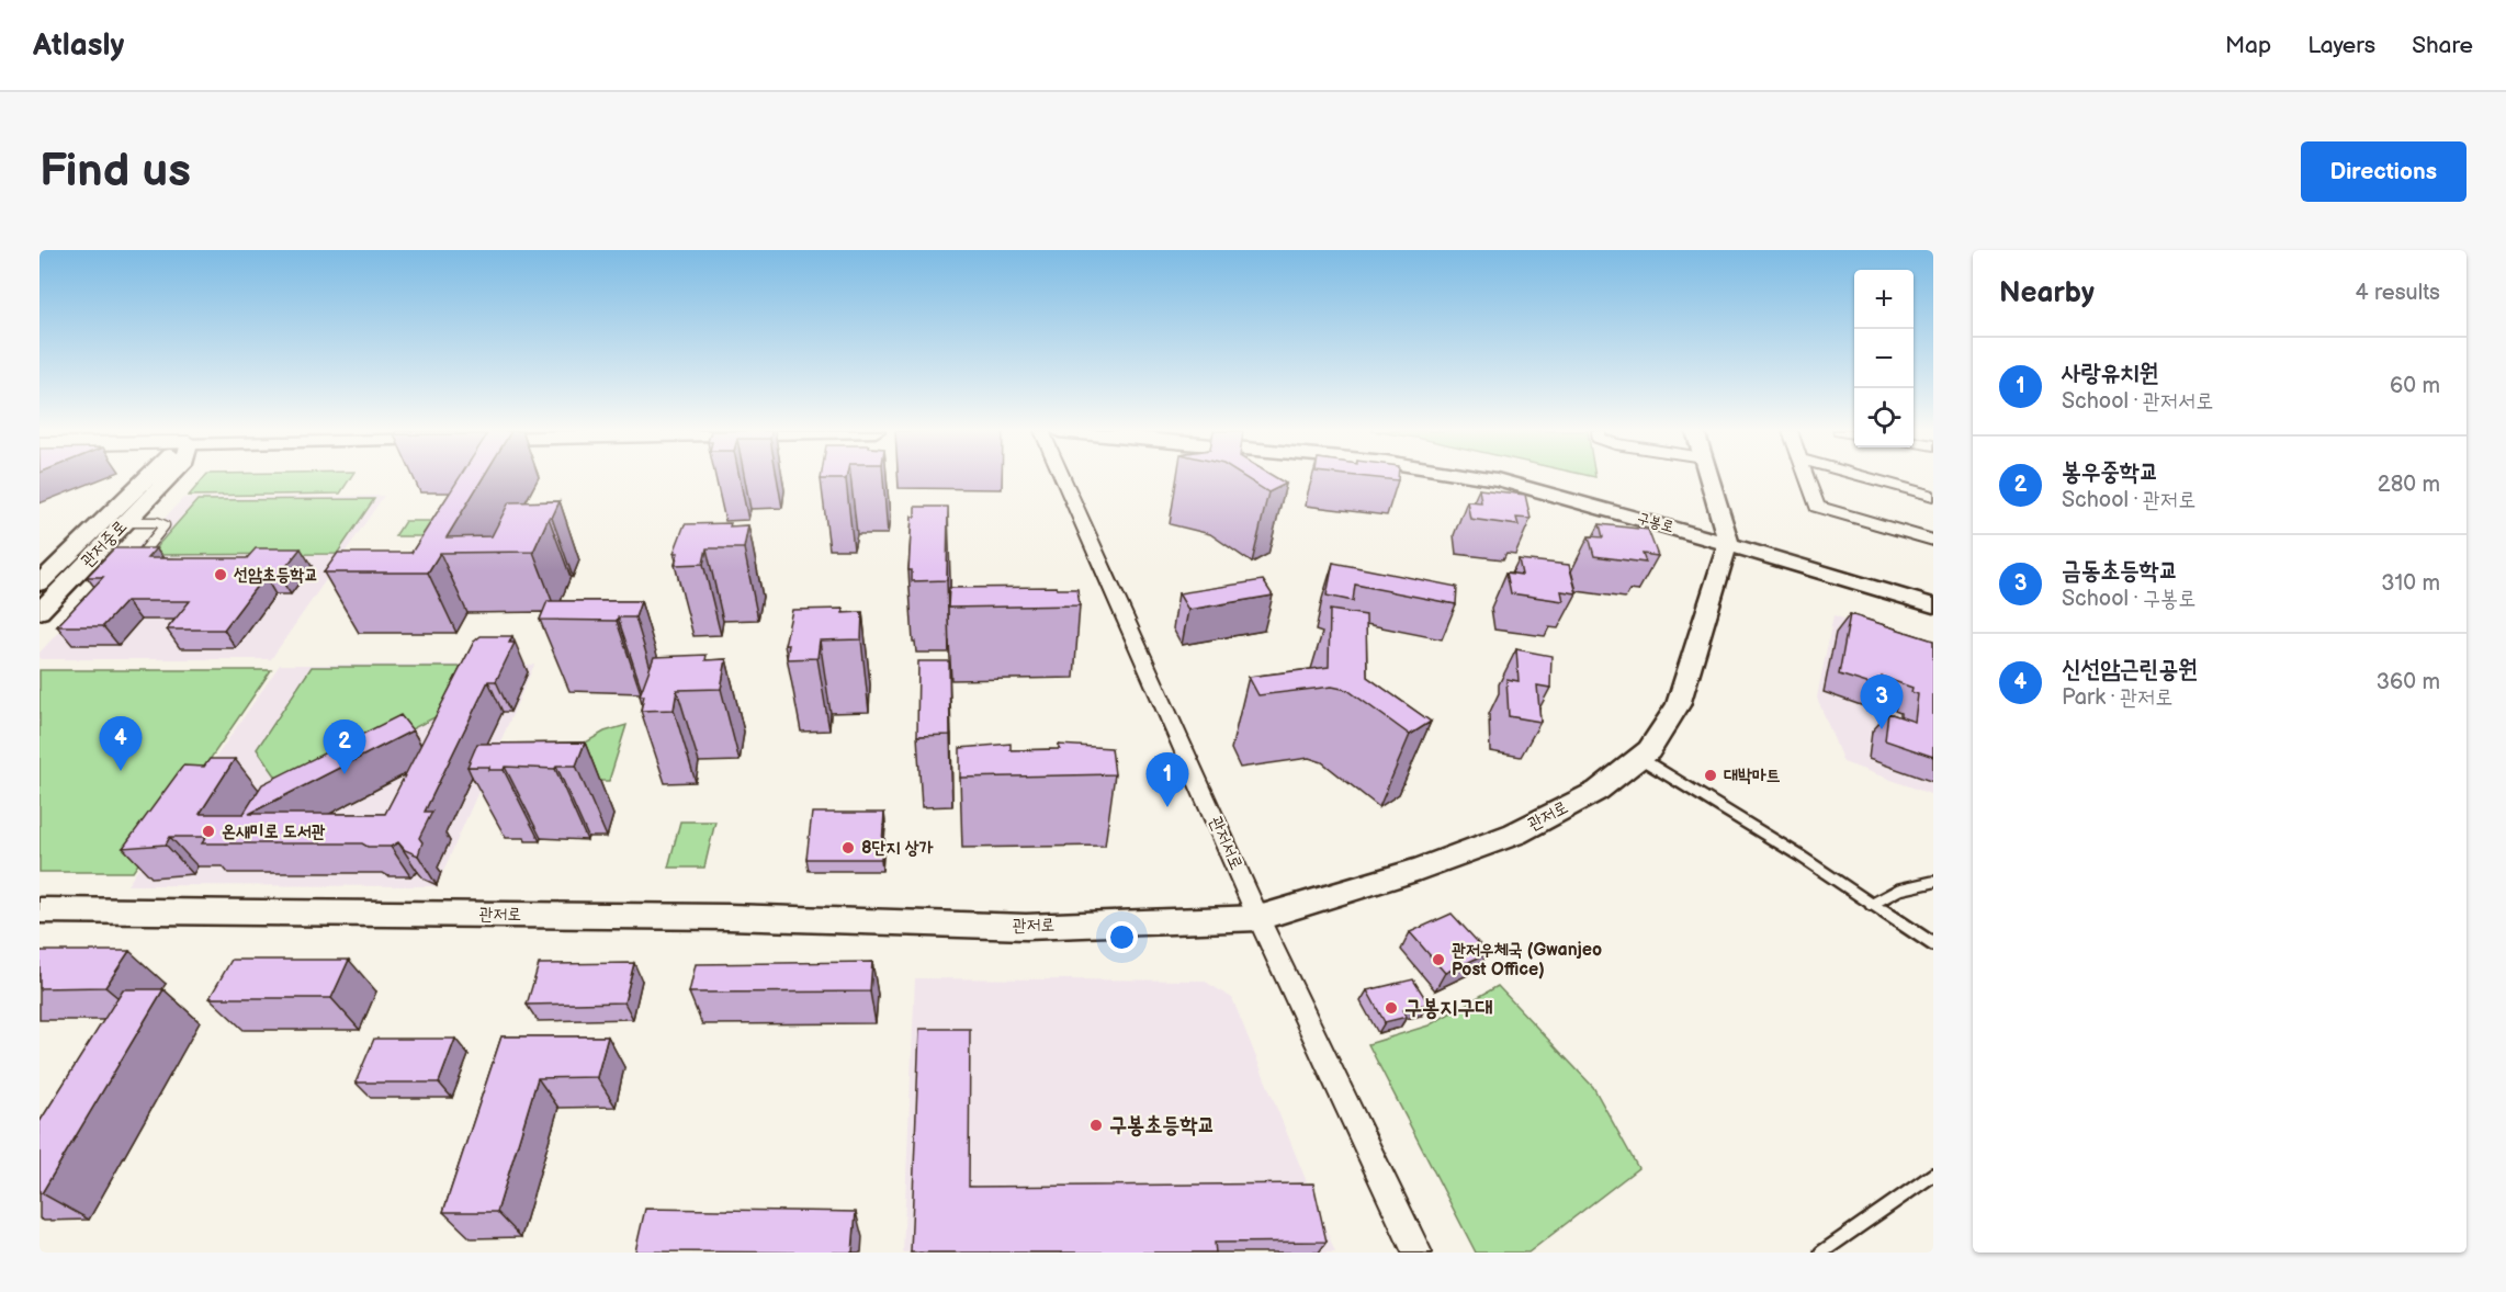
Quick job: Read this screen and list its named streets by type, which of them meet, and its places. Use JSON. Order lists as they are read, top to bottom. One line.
{"streets":{"street":["구봉로","관저중로","관저로","관저서로"]},"crossings":[["구봉로","관저로"],["관저로","관저서로"]],"places":["선암초등학교","대박마트","온새미로 도서관","8단지 상가","관저우체국 (Gwanjeo Post Office)","구봉지구대","구봉초등학교"],"page":{"header":"Atlasly","nav":["Map","Layers","Share"],"buttons":"Directions","title":"Find us","heading":["Nearby","4 results"],"map_buttons":["+","−"],"list":[{"mark":"1","name":"사랑유치원","note":"School · 관저서로","value":"60 m"},{"mark":"2","name":"봉우중학교","note":"School · 관저로","value":"280 m"},{"mark":"3","name":"금동초등학교","note":"School · 구봉로","value":"310 m"},{"mark":"4","name":"신선암근린공원","note":"Park · 관저로","value":"360 m"}],"pins":["3","4","2","1"]}}
